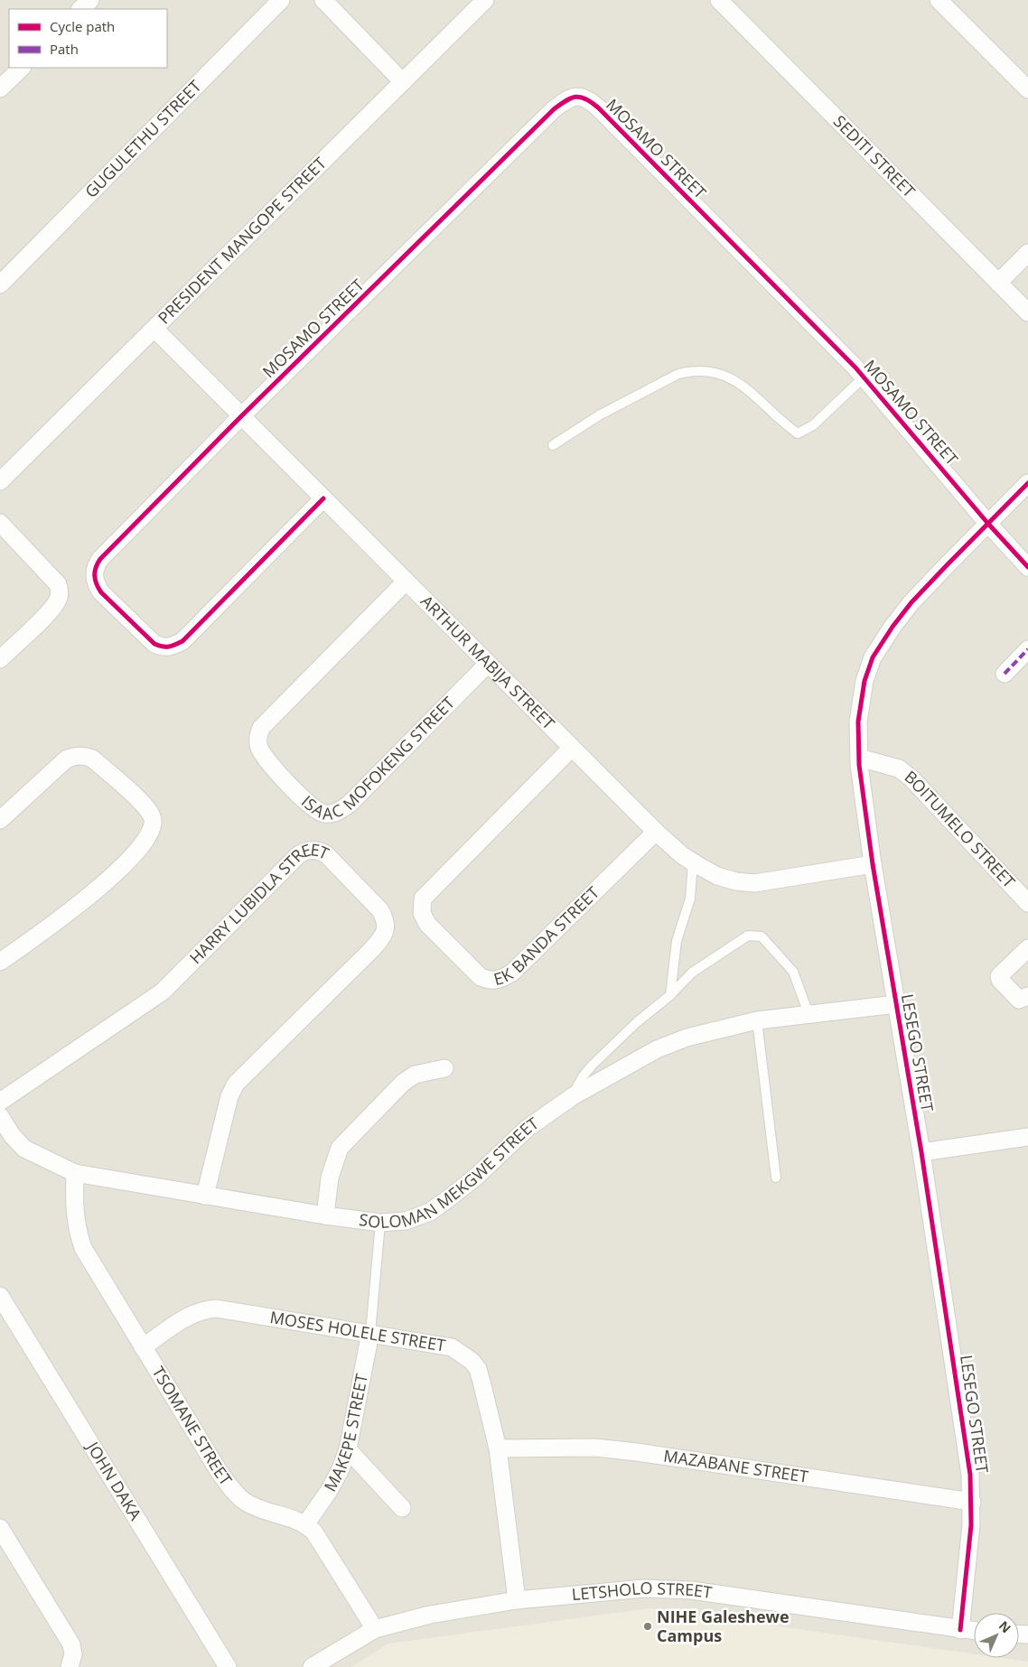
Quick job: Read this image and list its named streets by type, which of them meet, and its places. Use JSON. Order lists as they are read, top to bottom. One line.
{"streets":{"street":["GUGULETHU STREET","MOSAMO STREET","SEDITI STREET","PRESIDENT MANGOPE STREET","ARTHUR MABIJA STREET","ISAAC MOFOKENG STREET","BOITUMELO STREET","HARRY LUBIDLA STREET","EK BANDA STREET","LESEGO STREET","SOLOMAN MEKGWE STREET","MOSES HOLELE STREET","TSOMANE STREET","MAKEPE STREET","MAZABANE STREET","JOHN DAKA","LETSHOLO STREET"]},"crossings":[["MOSAMO STREET","ARTHUR MABIJA STREET"],["MOSAMO STREET","LESEGO STREET"],["PRESIDENT MANGOPE STREET","ARTHUR MABIJA STREET"],["ARTHUR MABIJA STREET","ISAAC MOFOKENG STREET"],["ARTHUR MABIJA STREET","EK BANDA STREET"],["ARTHUR MABIJA STREET","LESEGO STREET"],["BOITUMELO STREET","LESEGO STREET"],["HARRY LUBIDLA STREET","SOLOMAN MEKGWE STREET"],["LESEGO STREET","SOLOMAN MEKGWE STREET"],["LESEGO STREET","MAZABANE STREET"],["LESEGO STREET","LETSHOLO STREET"],["SOLOMAN MEKGWE STREET","TSOMANE STREET"],["MOSES HOLELE STREET","TSOMANE STREET"],["MOSES HOLELE STREET","MAKEPE STREET"],["MOSES HOLELE STREET","MAZABANE STREET"],["MOSES HOLELE STREET","LETSHOLO STREET"],["TSOMANE STREET","MAKEPE STREET"],["TSOMANE STREET","LETSHOLO STREET"]],"places":["NIHE Galeshewe Campus"],"legend":["Cycle path","Path"],"north":"top right"}
